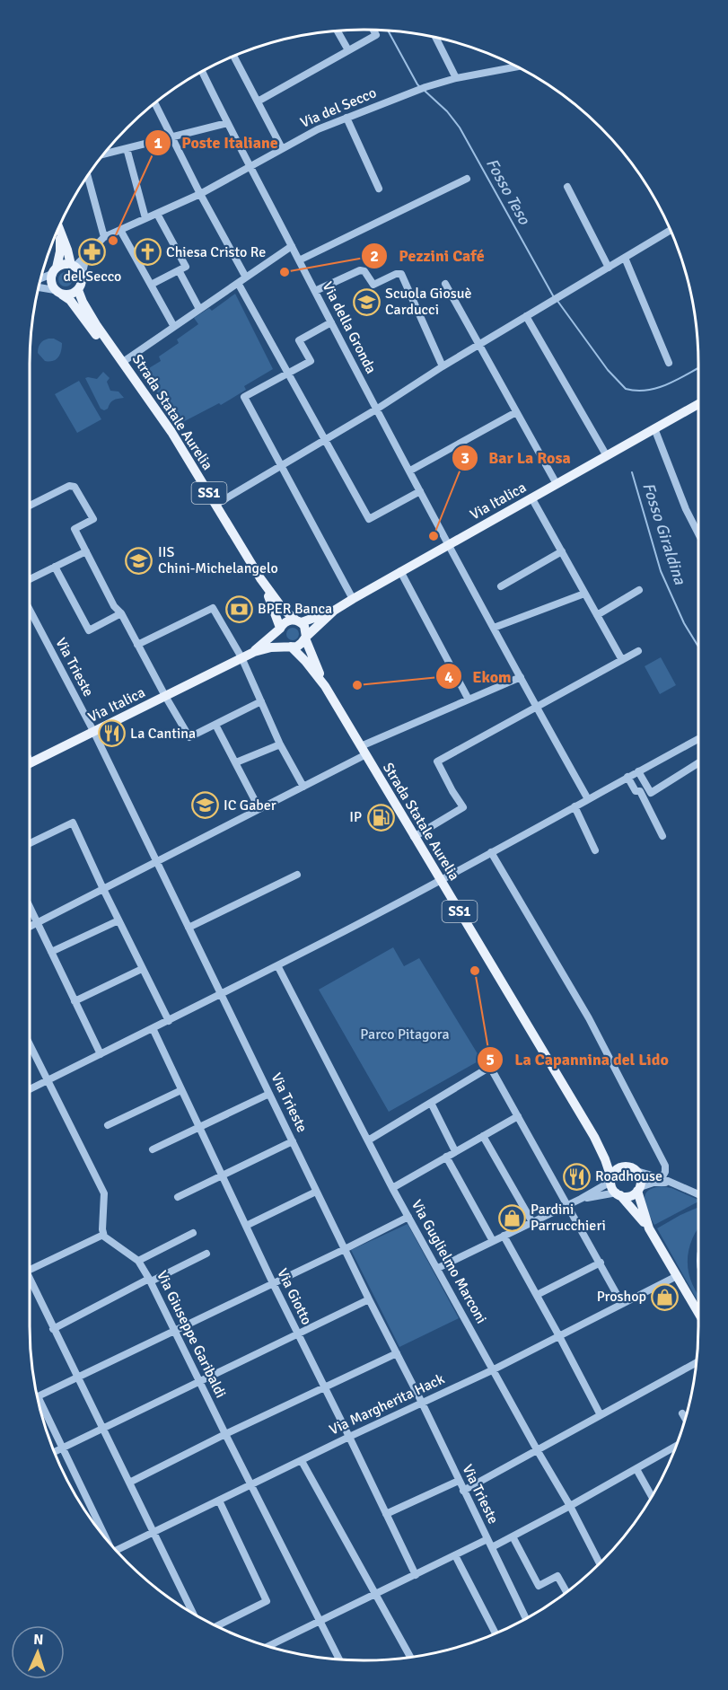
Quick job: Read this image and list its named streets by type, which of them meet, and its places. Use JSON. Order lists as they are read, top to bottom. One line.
{"streets":{"main road":["Strada Statale Aurelia","SS1","Via Italica"],"street":["Via del Secco","Via della Gronda","Via Trieste","Via Guglielmo Marconi","Via Giotto","Via Giuseppe Garibaldi","Via Margherita Hack"]},"crossings":[["Via del Secco","Via della Gronda"],["Via del Secco","Strada Statale Aurelia"],["Via del Secco","SS1"],["Via della Gronda","Via Italica"],["Strada Statale Aurelia","SS1"],["Strada Statale Aurelia","Via Italica"],["SS1","Via Margherita Hack"],["Via Italica","Via Trieste"],["Via Trieste","Via Margherita Hack"],["Via Guglielmo Marconi","Via Margherita Hack"],["Via Giotto","Via Margherita Hack"],["Via Giuseppe Garibaldi","Via Margherita Hack"]],"water":["Fosso Teso","Fosso Giraldina"],"parks":["Parco Pitagora"],"places":{"other":["Poste Italiane","Pezzini Café","Bar La Rosa","Ekom","La Capannina del Lido"],"pharmacy":["del Secco"],"church":["Chiesa Cristo Re"],"school or university":["Scuola Giosuè Carducci","IIS Chini-Michelangelo","IC Gaber"],"bank":["BPER Banca"],"restaurant":["La Cantina","Roadhouse"],"fuel station":["IP"],"shop":["Pardini Parrucchieri","Proshop"]},"north":"top"}
